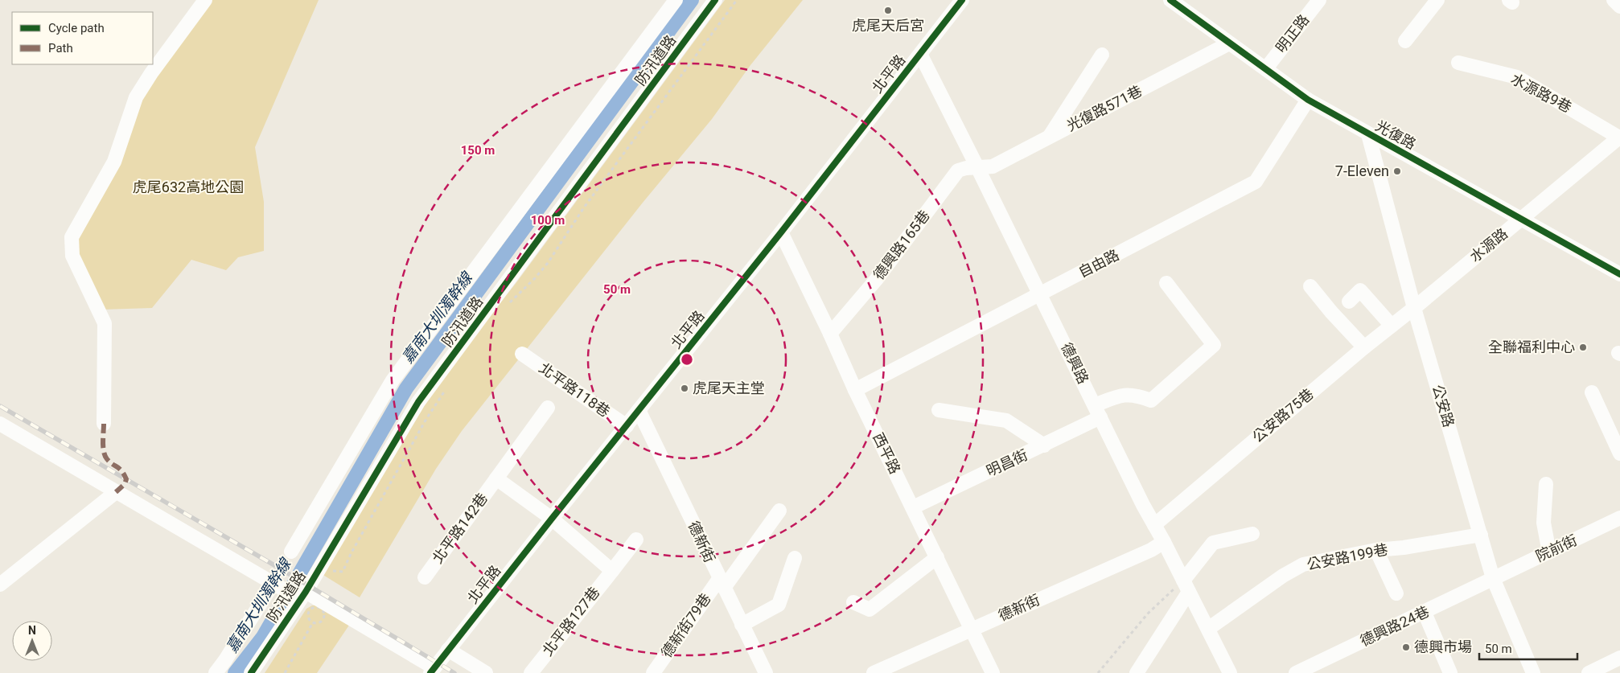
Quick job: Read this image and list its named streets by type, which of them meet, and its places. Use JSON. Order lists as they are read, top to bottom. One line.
{"streets":{"street":["明正路","防汛道路","北平路","水源路9巷","光復路571巷","光復路","德興路165巷","水源路","自由路","德興路","北平路118巷","公安路","公安路75巷","西平路","明昌街","北平路142巷","德新街","院前街","公安路199巷","北平路127巷","德新街79巷","德興路24巷"]},"crossings":[["明正路","光復路"],["北平路","德興路"],["北平路","北平路118巷"],["北平路","西平路"],["北平路","北平路142巷"],["北平路","德新街"],["水源路9巷","水源路"],["光復路571巷","光復路"],["光復路571巷","德興路165巷"],["光復路571巷","德興路"],["光復路","水源路"],["光復路","自由路"],["光復路","公安路"],["德興路165巷","德興路"],["德興路165巷","西平路"],["水源路","公安路"],["水源路","公安路75巷"],["自由路","德興路"],["自由路","西平路"],["德興路","公安路75巷"],["德興路","明昌街"],["德興路","德新街"],["德興路","公安路199巷"],["公安路","公安路75巷"],["公安路","院前街"],["公安路","公安路199巷"],["公安路","德興路24巷"],["西平路","明昌街"],["西平路","德新街"],["德新街","德新街79巷"],["院前街","德興路24巷"]],"water":["嘉南大圳濁幹線"],"parks":["虎尾632高地公園"],"places":["虎尾天后宮","7-Eleven","全聯福利中心","虎尾天主堂","德興市場"],"legend":["Cycle path","Path"],"scale_bar":"50 m","north":"top","rings":["150 m","100 m","50 m"]}
